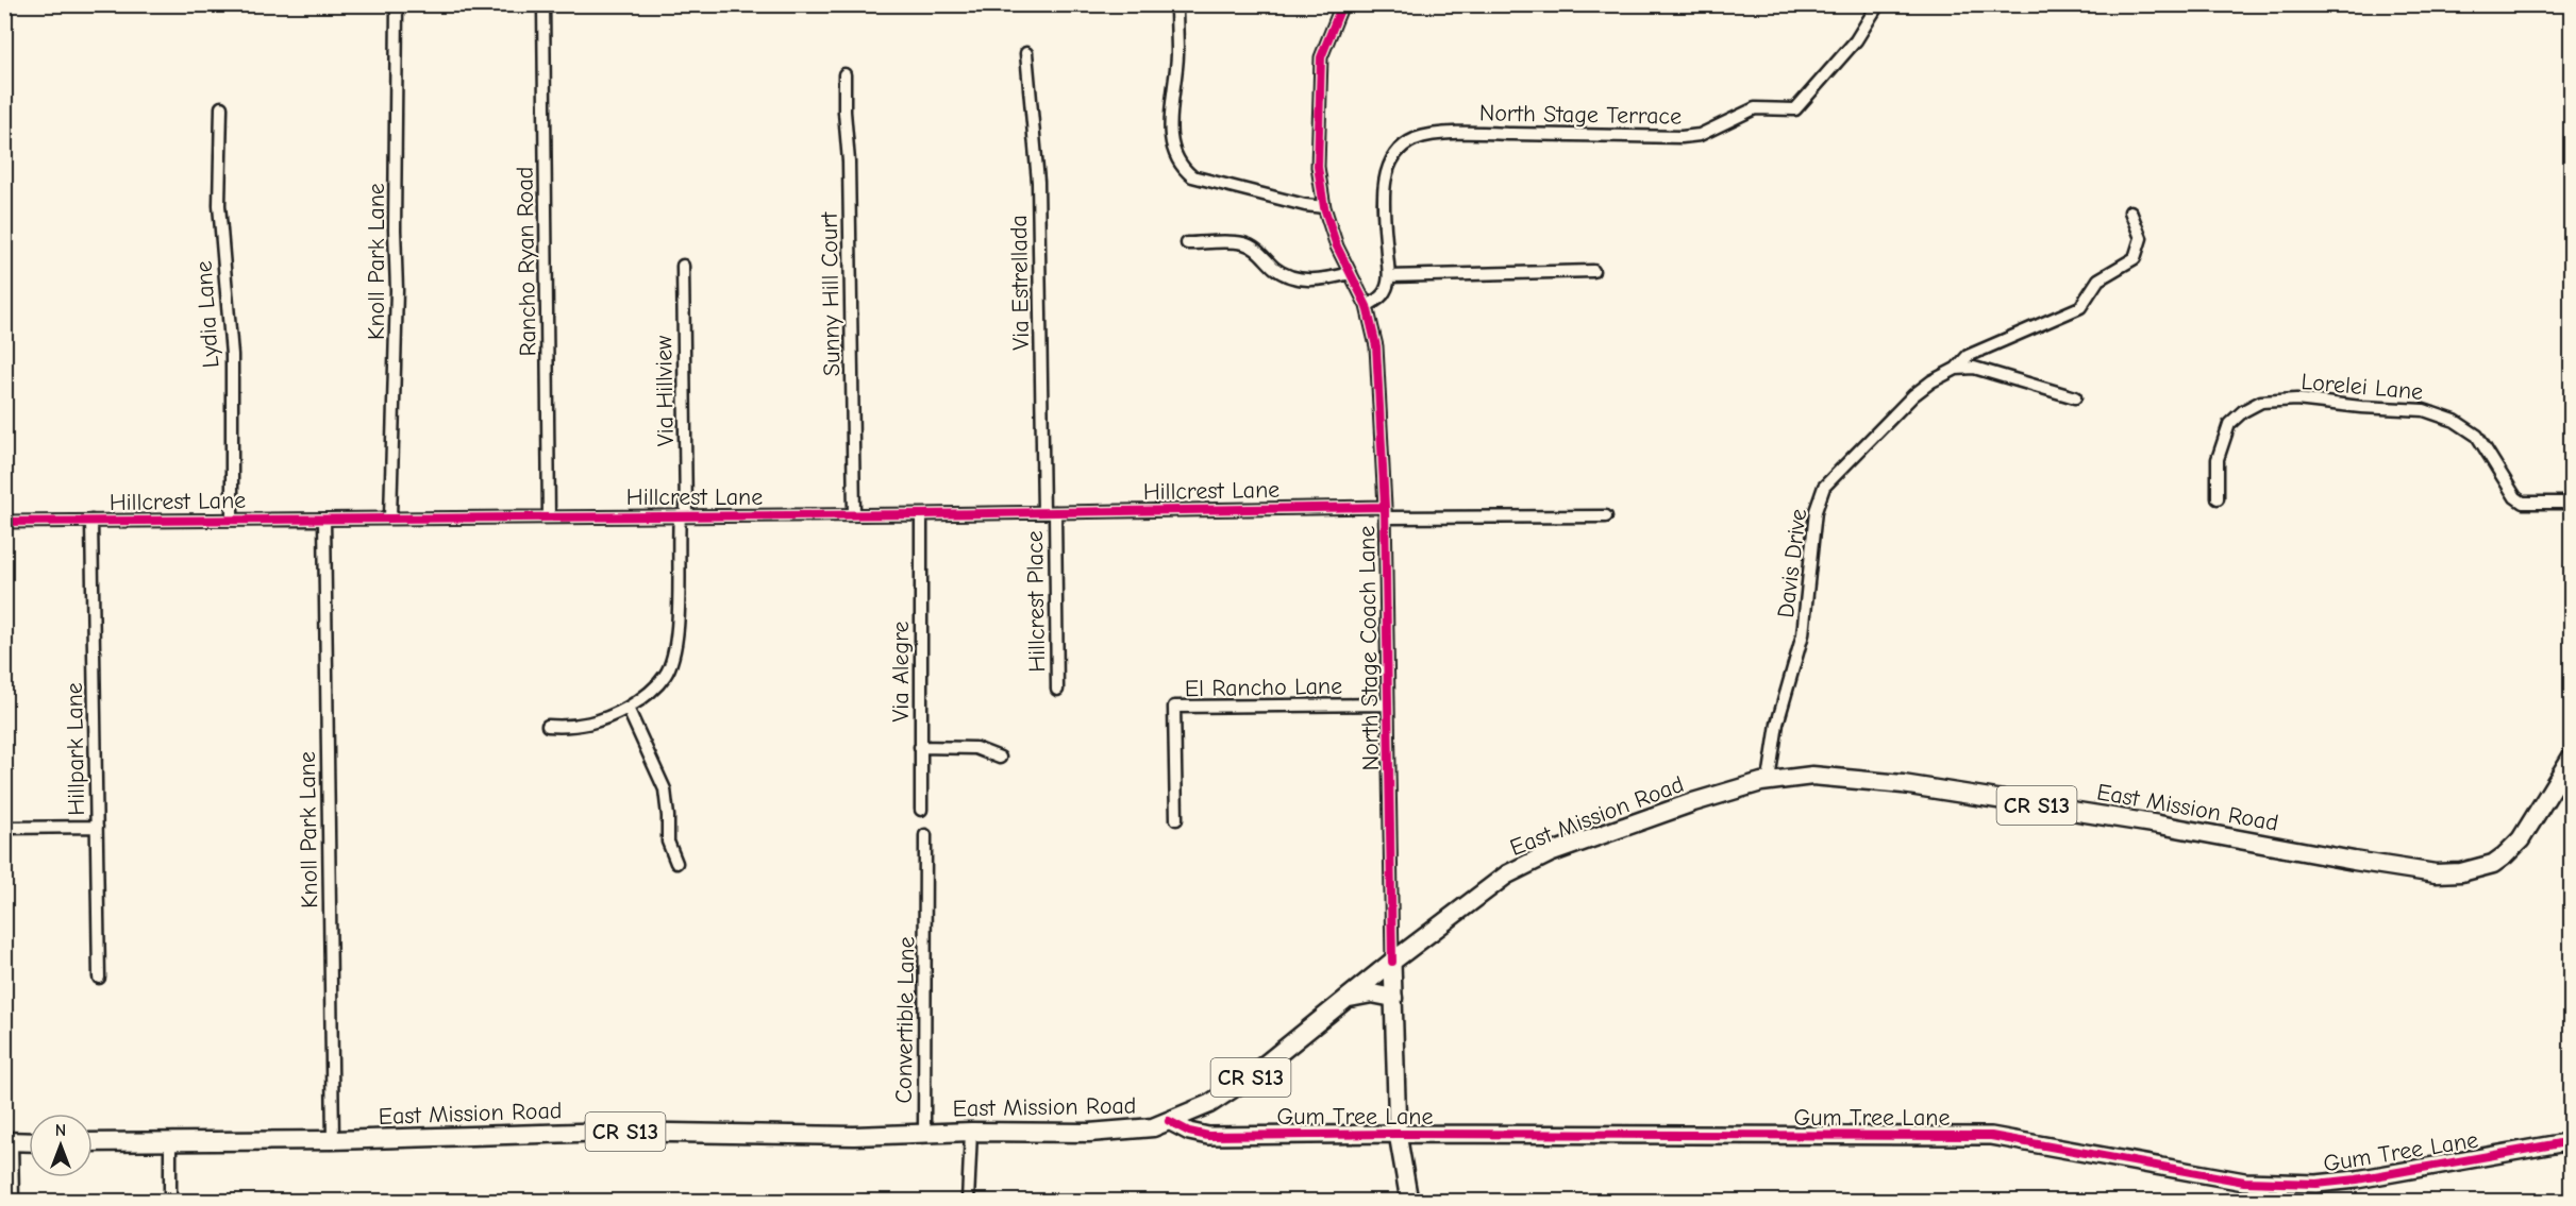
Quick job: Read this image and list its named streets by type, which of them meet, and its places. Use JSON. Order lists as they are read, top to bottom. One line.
{"streets":{"main road":["CR S13","East Mission Road"],"street":["North Stage Terrace","Knoll Park Lane","Rancho Ryan Road","Via Estrellada","Sunny Hill Court","Lydia Lane","Lorelei Lane","Via Hillview","Hillcrest Lane","Davis Drive","Hillcrest Place","North Stage Coach Lane","Via Alegre","El Rancho Lane","Hillpark Lane","Convertible Lane","Gum Tree Lane"]},"crossings":[["Knoll Park Lane","Hillcrest Lane"],["Knoll Park Lane","East Mission Road"],["Rancho Ryan Road","Hillcrest Lane"],["Via Estrellada","Hillcrest Lane"],["Via Estrellada","Hillcrest Place"],["Sunny Hill Court","Hillcrest Lane"],["Lydia Lane","Hillcrest Lane"],["Via Hillview","Hillcrest Lane"],["Hillcrest Lane","Hillcrest Place"],["Hillcrest Lane","North Stage Coach Lane"],["Hillcrest Lane","Via Alegre"],["Hillcrest Lane","Hillpark Lane"],["Davis Drive","East Mission Road"],["North Stage Coach Lane","El Rancho Lane"],["North Stage Coach Lane","East Mission Road"],["North Stage Coach Lane","Gum Tree Lane"],["East Mission Road","Convertible Lane"],["East Mission Road","Gum Tree Lane"]],"north":"top"}
